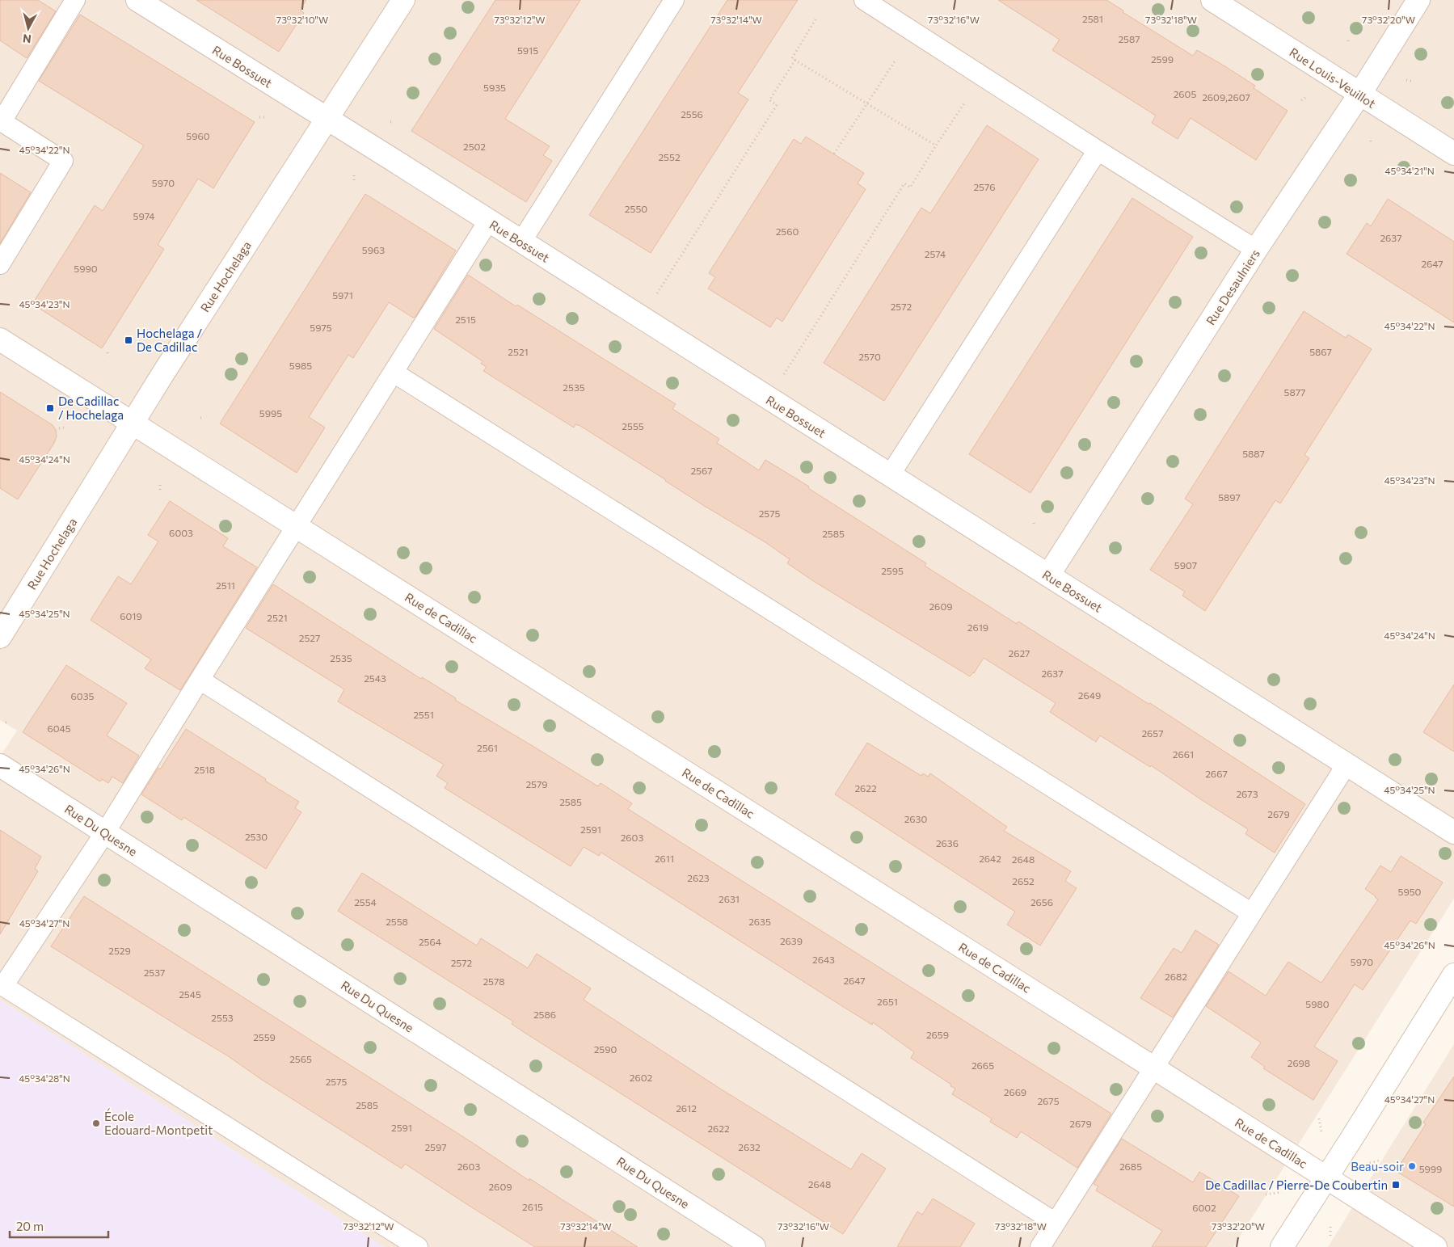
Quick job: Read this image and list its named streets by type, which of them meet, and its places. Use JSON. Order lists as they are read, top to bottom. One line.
{"streets":{"street":["Rue Bossuet","Rue Louis-Veuillot","Rue Hochelaga","Rue Desaulniers","Rue de Cadillac","Rue Du Quesne"]},"crossings":[["Rue Bossuet","Rue Hochelaga"],["Rue Bossuet","Rue Desaulniers"],["Rue Louis-Veuillot","Rue Desaulniers"],["Rue Hochelaga","Rue de Cadillac"]],"places":{"transit":["Hochelaga / De Cadillac","De Cadillac / Hochelaga","De Cadillac / Pierre-De Coubertin"],"other":["École Edouard-Montpetit","Beau-soir"]},"house_numbers":["2581","2587","5915","2599","5935","2605","2609,2607","2556","5960","2502","2552","5970","2576","2550","5974","2560","2637","5963","2574","2647","5990","5971","2572","2515","5975","2521","5867","2570","5985","2535","5877","5995","2555","5887","2567","5897","2575","6003","2585","5907","2595","2511","2609","6019","2521","2619","2527","2627","2535","2637","2543","2649","6035","2551","6045","2657","2561","2661","2518","2667","2579","2622","2673","2585","2679","2630","2591","2530","2603","2636","2611","2642","2648","2623","2652","5950","2631","2554","2656","2558","2635","2639","2564","2529","2643","5970","2572","2537","2682","2647","2578","2545","2651","5980","2586","2553","2659","2559","2590","2565","2698","2665","2602","2575","2669","2675","2585","2612","2679","2591","2622","2597","2632","2603","2685","5999","2648","2609","2615","6002"],"scale_bar":"20 m","north":"bottom","coordinates":["73°32'10\"W","73°32'12\"W","73°32'14\"W","73°32'16\"W","73°32'18\"W","73°32'20\"W","45°34'22\"N","45°34'21\"N","45°34'23\"N","45°34'24\"N","45°34'25\"N","45°34'26\"N","45°34'27\"N","45°34'28\"N"]}
